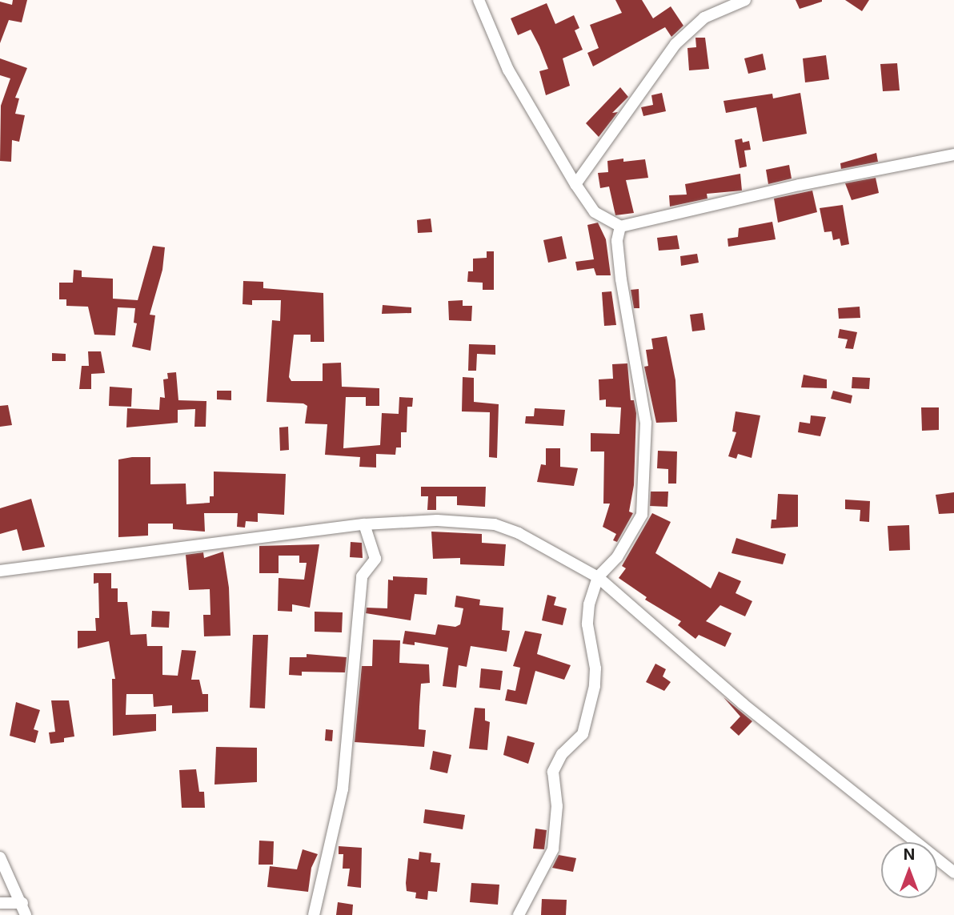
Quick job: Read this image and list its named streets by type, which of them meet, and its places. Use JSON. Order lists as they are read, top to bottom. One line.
{"north":"top"}
